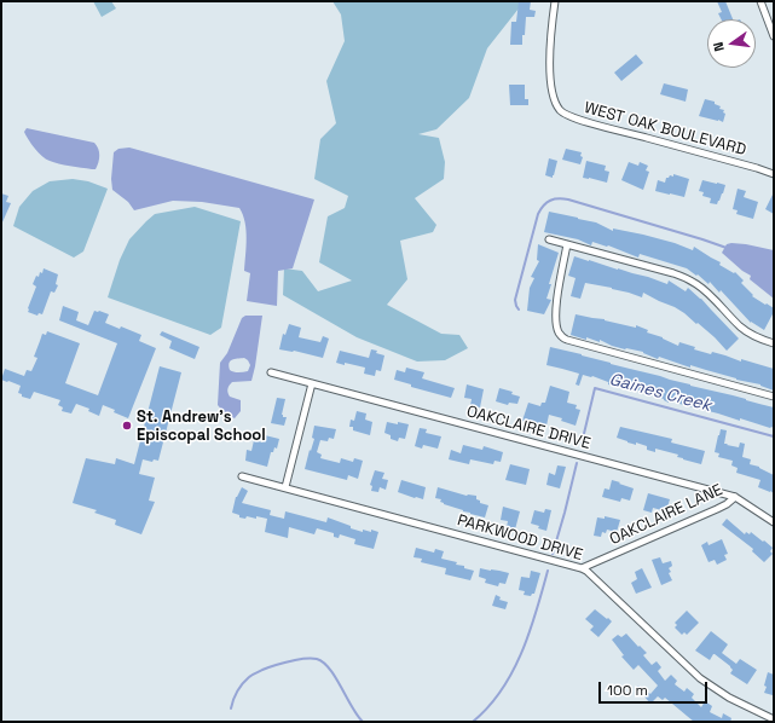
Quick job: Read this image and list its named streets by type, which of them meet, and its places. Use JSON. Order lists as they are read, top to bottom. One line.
{"streets":{"street":["WEST OAK BOULEVARD","OAKCLAIRE DRIVE","OAKCLAIRE LANE","PARKWOOD DRIVE"]},"crossings":[["OAKCLAIRE DRIVE","OAKCLAIRE LANE"],["OAKCLAIRE LANE","PARKWOOD DRIVE"]],"water":["Gaines Creek"],"places":["St. Andrew's Episcopal School"],"scale_bar":"100 m","north":"left"}
